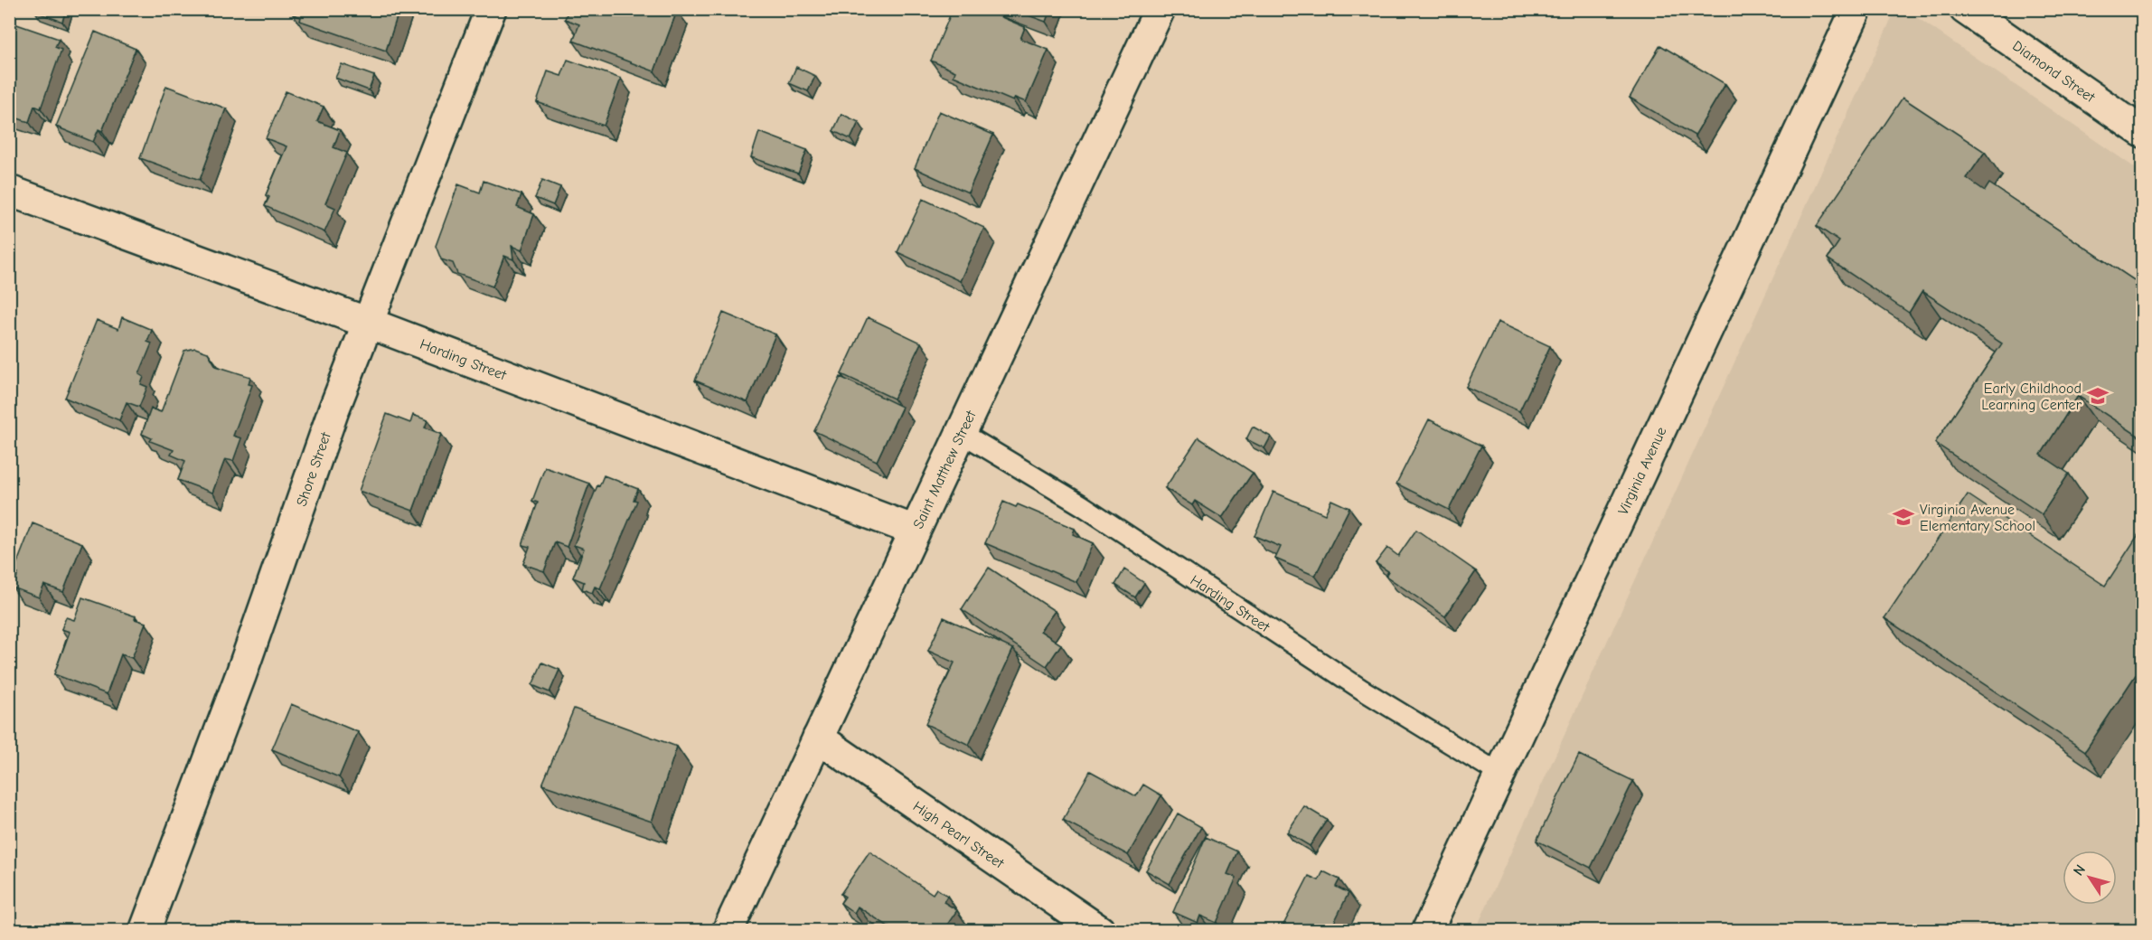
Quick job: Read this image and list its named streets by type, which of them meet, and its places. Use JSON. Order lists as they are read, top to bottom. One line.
{"streets":{"street":["Diamond Street","Harding Street","Shore Street","Saint Matthew Street","Virginia Avenue","High Pearl Street"]},"crossings":[["Harding Street","Shore Street"],["Harding Street","Saint Matthew Street"],["Harding Street","Virginia Avenue"],["Saint Matthew Street","High Pearl Street"]],"places":{"school or university":["Early Childhood Learning Center","Virginia Avenue Elementary School"]},"north":"top left"}
